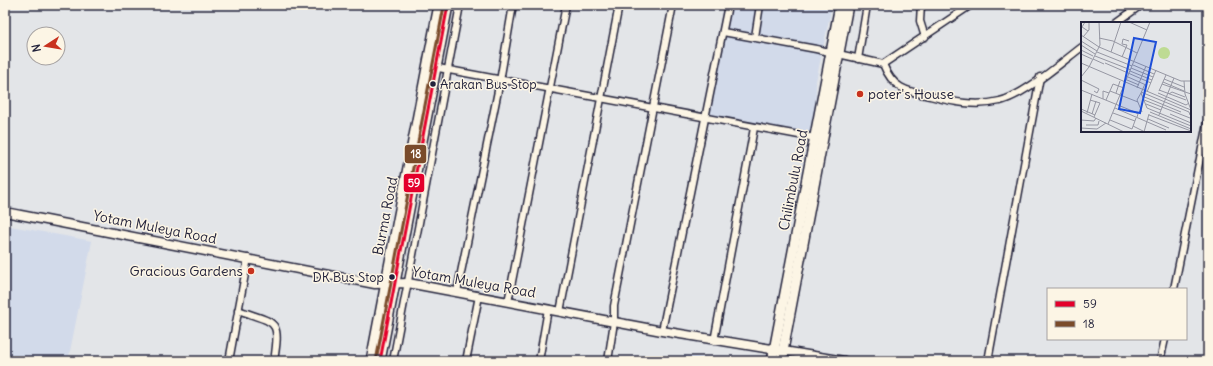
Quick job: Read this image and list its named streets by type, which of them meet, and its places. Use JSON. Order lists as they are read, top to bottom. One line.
{"streets":{"main road":["Chilimbulu Road","Burma Road"],"street":["Yotam Muleya Road"]},"crossings":[["Chilimbulu Road","Yotam Muleya Road"],["Burma Road","Yotam Muleya Road"]],"places":["Arakan Bus Stop","poter's House","Gracious Gardens","DK Bus Stop"],"lines":["transit line 59","transit line 18"],"legend":["59","18"],"north":"left"}
